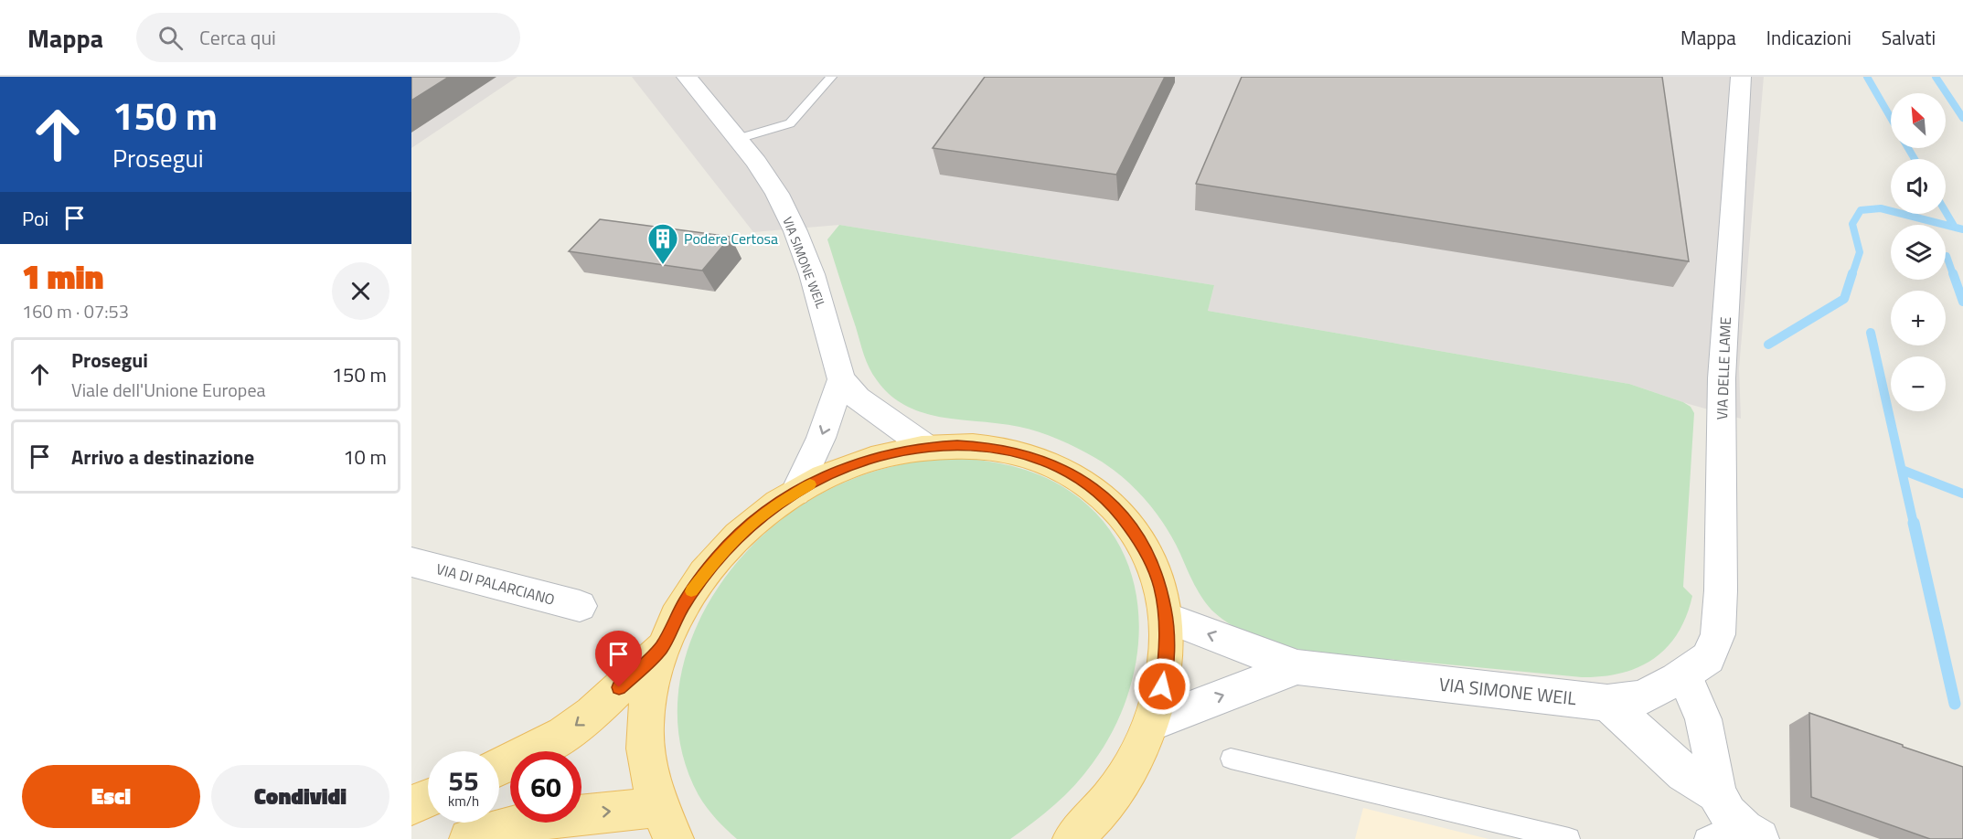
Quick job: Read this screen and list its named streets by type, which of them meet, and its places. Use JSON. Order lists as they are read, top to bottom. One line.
{"streets":{"street":["VIA SIMONE WEIL","VIA DELLE LAME","VIA DI PALARCIANO"]},"crossings":[["VIA SIMONE WEIL","VIA DELLE LAME"]],"places":{"building":["Podere Certosa"]},"north":"top left","page":{"header":"Mappa","search":"Cerca qui","nav":["Mappa","Indicazioni","Salvati"],"turn":["150 m","Prosegui"],"map_buttons":["+","−"],"then":"Poi","heading":["1 min","160 m · 07:53"],"list":[{"name":"Prosegui","note":"Viale dell'Unione Europea","value":"150 m"},{"name":"Arrivo a destinazione","value":"10 m"}],"speed":"55 km/h","limit":"60","buttons":["Esci","Condividi"]}}
